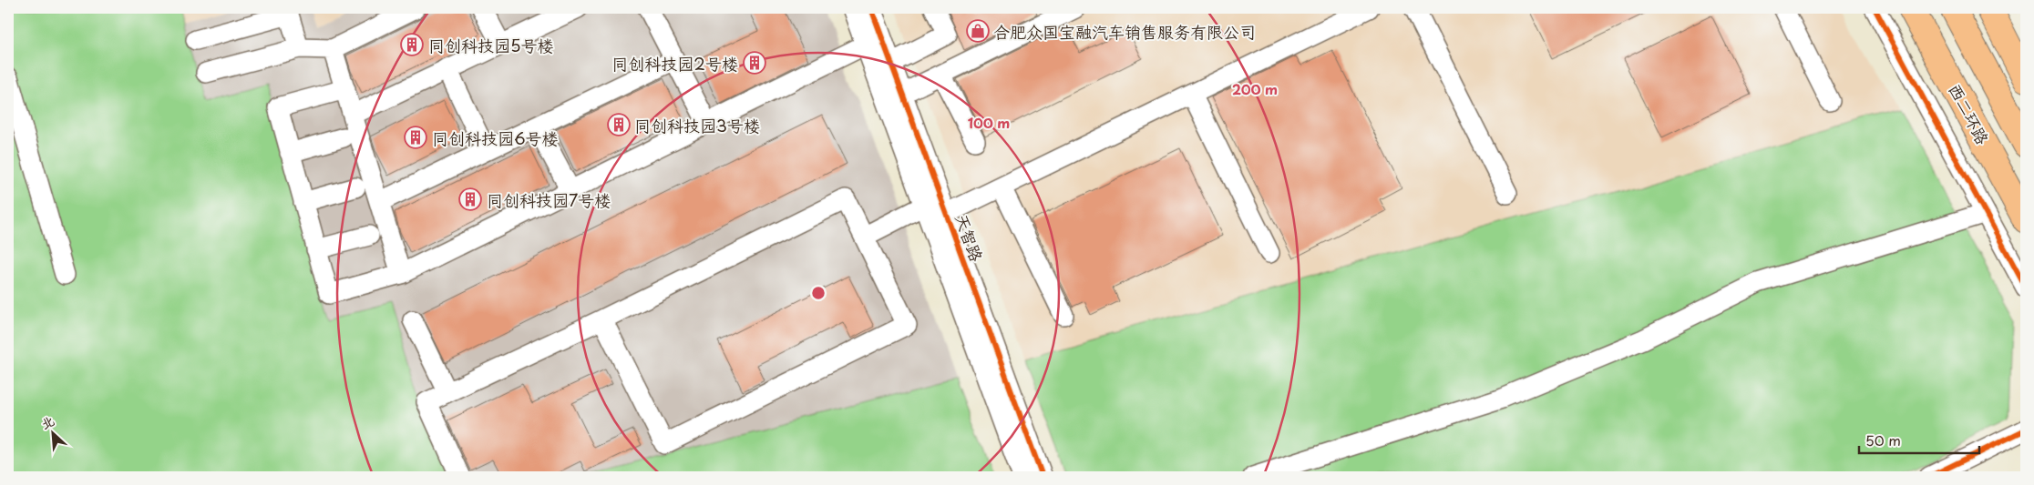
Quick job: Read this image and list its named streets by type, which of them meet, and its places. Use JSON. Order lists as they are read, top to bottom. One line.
{"streets":{"highway":["西二环路"],"street":["天智路"]},"places":{"shop":["合肥众国宝融汽车销售服务有限公司"],"building":["同创科技园5号楼","同创科技园2号楼","同创科技园3号楼","同创科技园6号楼","同创科技园7号楼"]},"scale_bar":"50 m","north":"top left","rings":["200 m","100 m"]}
